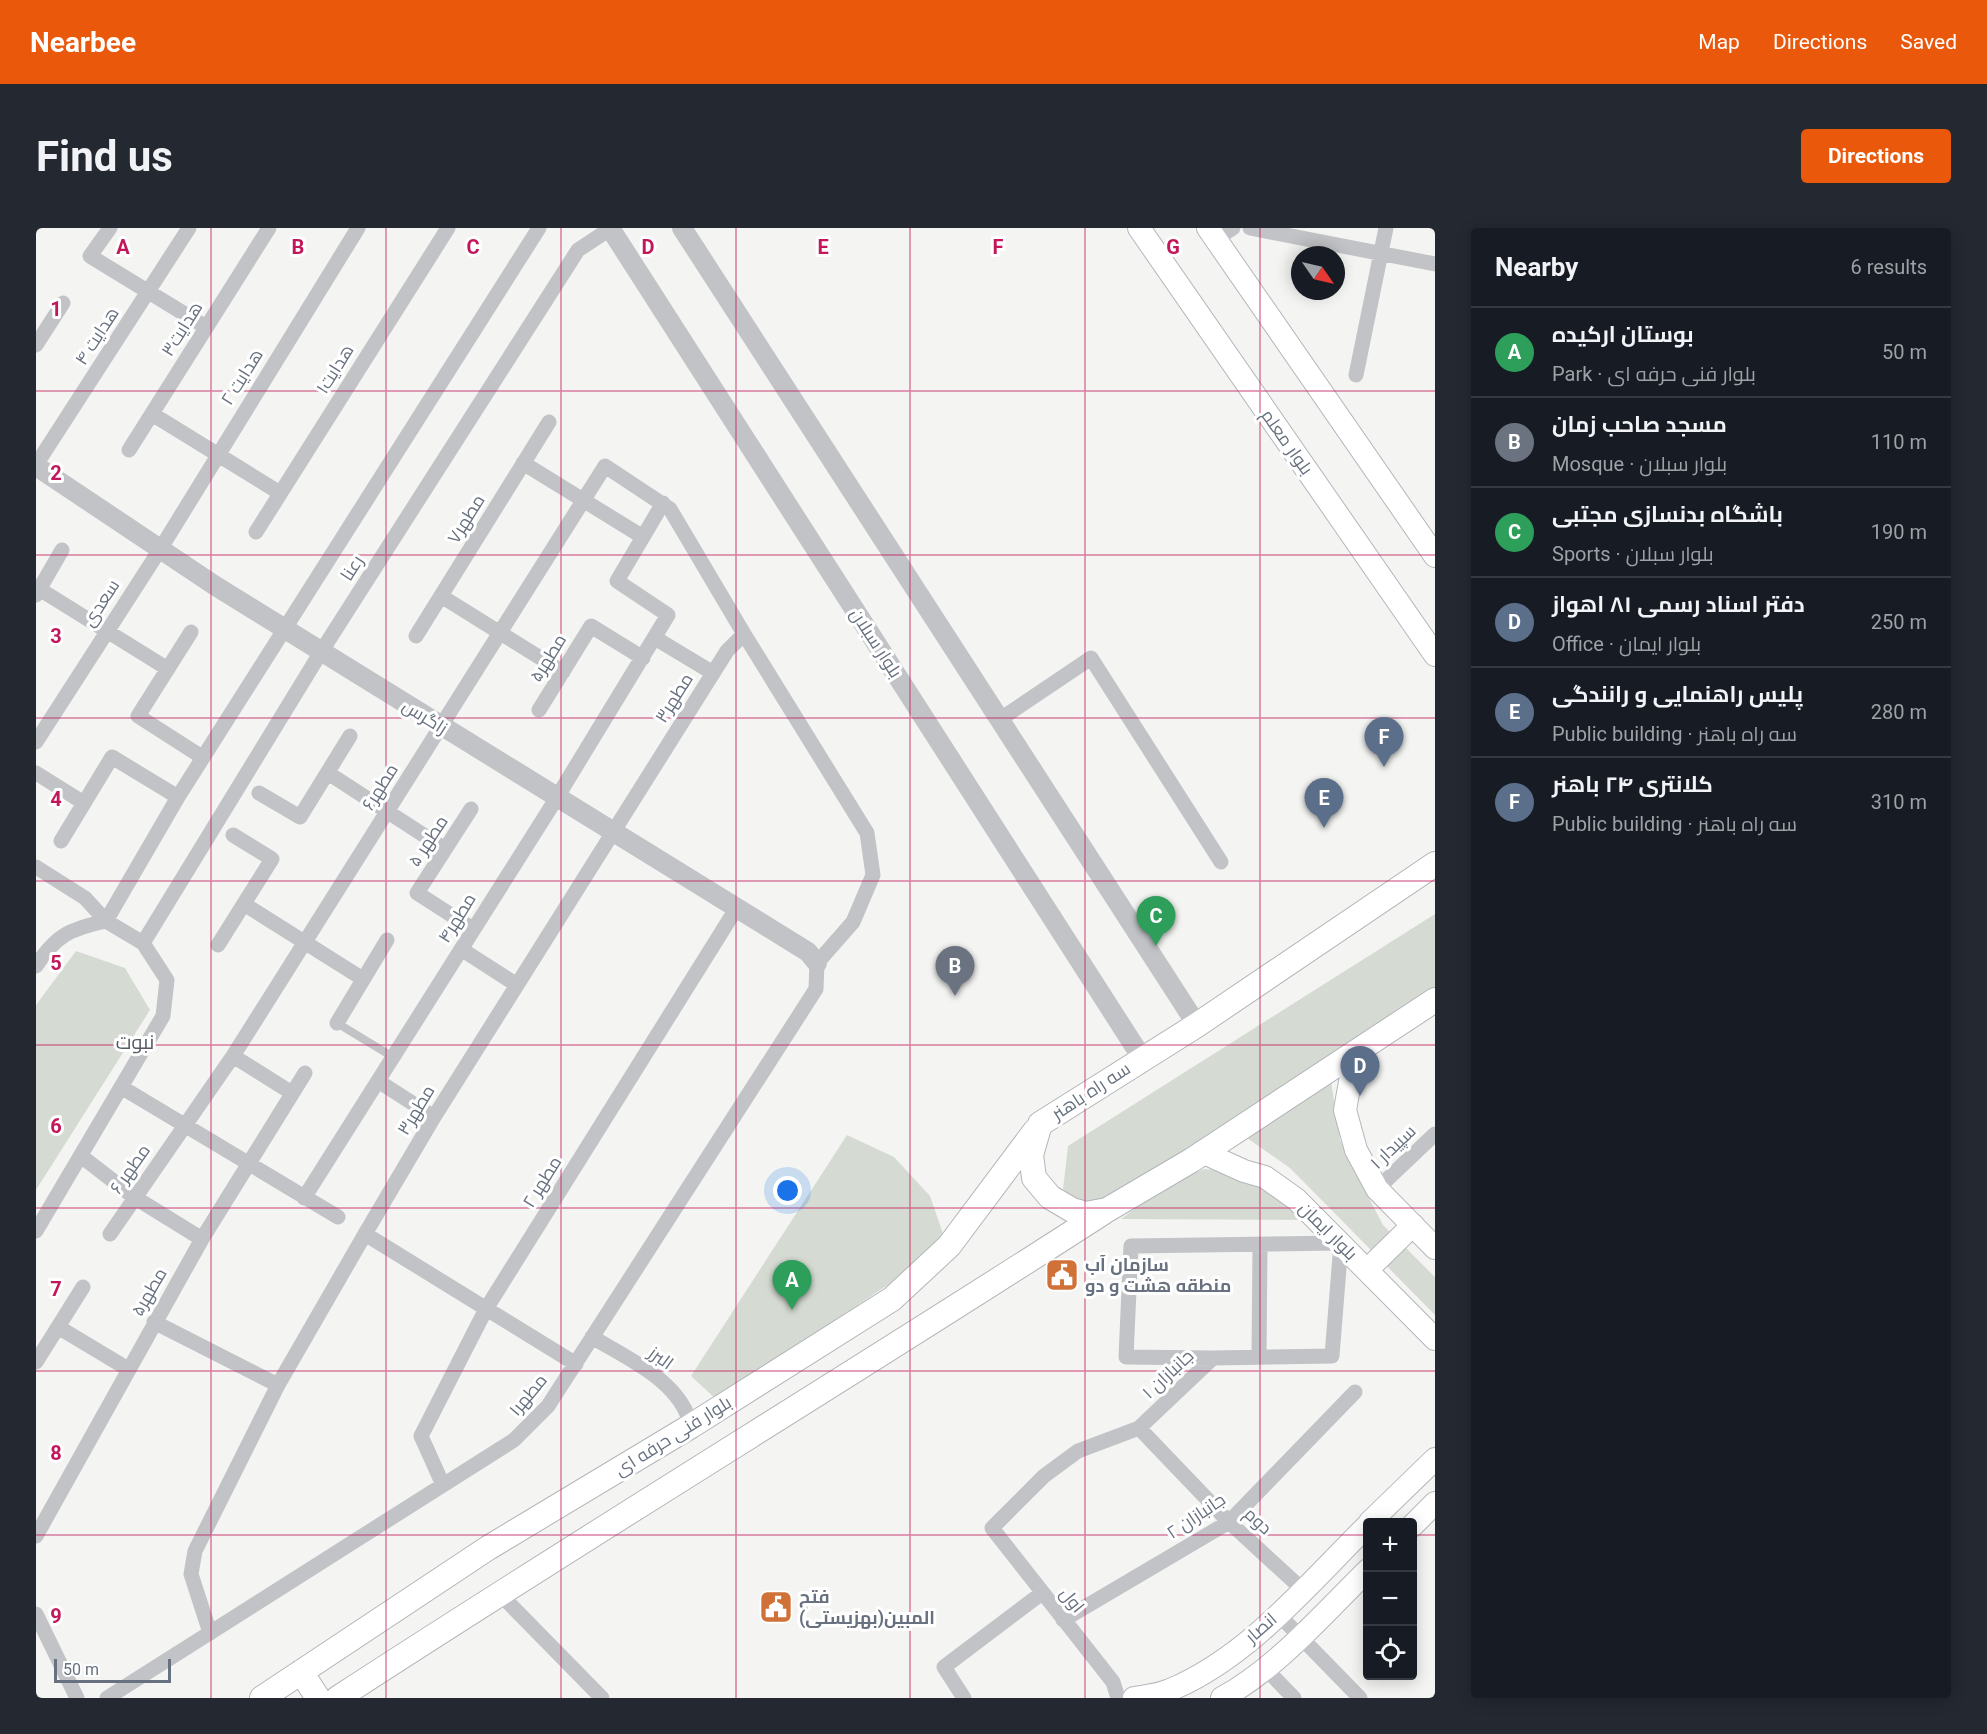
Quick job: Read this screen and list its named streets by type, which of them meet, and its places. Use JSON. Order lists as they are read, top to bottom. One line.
{"streets":{"main road":["بلوار معلم","سه راه باهنر","بلوار ایمان","بلوار فنی حرفه ای","انصار"],"street":["هدایت۳","هدایت ۴","هدایت۱","هدایت ۲","مطهر۷","رعنا","سعدی","بلوار سبلان","مطهر۵","مطهر۳","زاگرس","مطهر۶","مطهر ۵","مطهر۴","سپیدار ۱","مطهر ۶","مطهر ۲","البرز","جانبازان ۱","مطهر۱","جانبازان ۲","دوم","اول"]},"crossings":[["هدایت ۴","زاگرس"],["هدایت ۲","سعدی"],["هدایت ۲","زاگرس"],["رعنا","بلوار سبلان"],["رعنا","زاگرس"],["سعدی","زاگرس"],["بلوار سبلان","سه راه باهنر"],["مطهر۵","مطهر۴"],["مطهر۳","زاگرس"],["مطهر۳","مطهر۱"],["زاگرس","مطهر۶"],["زاگرس","مطهر۴"],["زاگرس","مطهر ۲"],["زاگرس","مطهر۱"],["مطهر۶","مطهر ۶"],["مطهر ۵","مطهر۴"],["سه راه باهنر","بلوار ایمان"],["سه راه باهنر","بلوار فنی حرفه ای"],["مطهر ۲","مطهر۱"],["بلوار ایمان","جانبازان ۱"],["البرز","مطهر۱"],["البرز","بلوار فنی حرفه ای"],["جانبازان ۱","دوم"],["جانبازان ۱","اول"],["جانبازان ۲","دوم"],["جانبازان ۲","اول"],["دوم","انصار"]],"districts":["نبوت"],"places":{"public building":["سازمان آب منطقه هشت و دو","فتح المبین(بهزیستی)"]},"scale_bar":"50 m","north":"bottom right","page":{"header":"Nearbee","nav":["Map","Directions","Saved"],"buttons":"Directions","title":"Find us","heading":["Nearby","6 results"],"list":[{"mark":"A","name":"بوستان ارکیده","note":"Park · بلوار فنی حرفه ای","value":"50 m"},{"mark":"B","name":"مسجد صاحب زمان","note":"Mosque · بلوار سبلان","value":"110 m"},{"mark":"C","name":"باشگاه بدنسازی مجتبی","note":"Sports · بلوار سبلان","value":"190 m"},{"mark":"D","name":"دفتر اسناد رسمی ۸۱ اهواز","note":"Office · بلوار ایمان","value":"250 m"},{"mark":"E","name":"پلیس راهنمایی و رانندگی","note":"Public building · سه راه باهنر","value":"280 m"},{"mark":"F","name":"کلانتری ۲۴ باهنر","note":"Public building · سه راه باهنر","value":"310 m"}],"pins":["F","E","C","B","D","A"],"map_buttons":["+","−"],"scale":"50 m"},"grid":{"columns":["A","B","C","D","E","F","G"],"rows":["1","2","3","4","5","6","7","8","9"]}}
